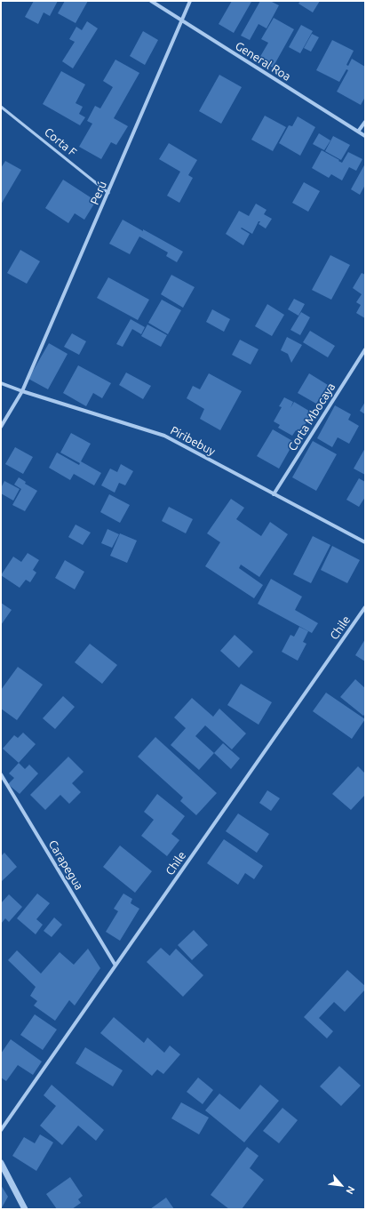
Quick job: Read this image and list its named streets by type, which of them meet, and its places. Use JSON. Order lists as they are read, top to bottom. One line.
{"streets":{"street":["General Roa","Perú","Corta Mbocaya","Piribebuy","Chile","Carapegua"],"lane":["Corta F"]},"crossings":[["General Roa","Perú"],["Corta F","Perú"],["Perú","Piribebuy"],["Corta Mbocaya","Piribebuy"],["Chile","Carapegua"]],"north":"bottom right"}
